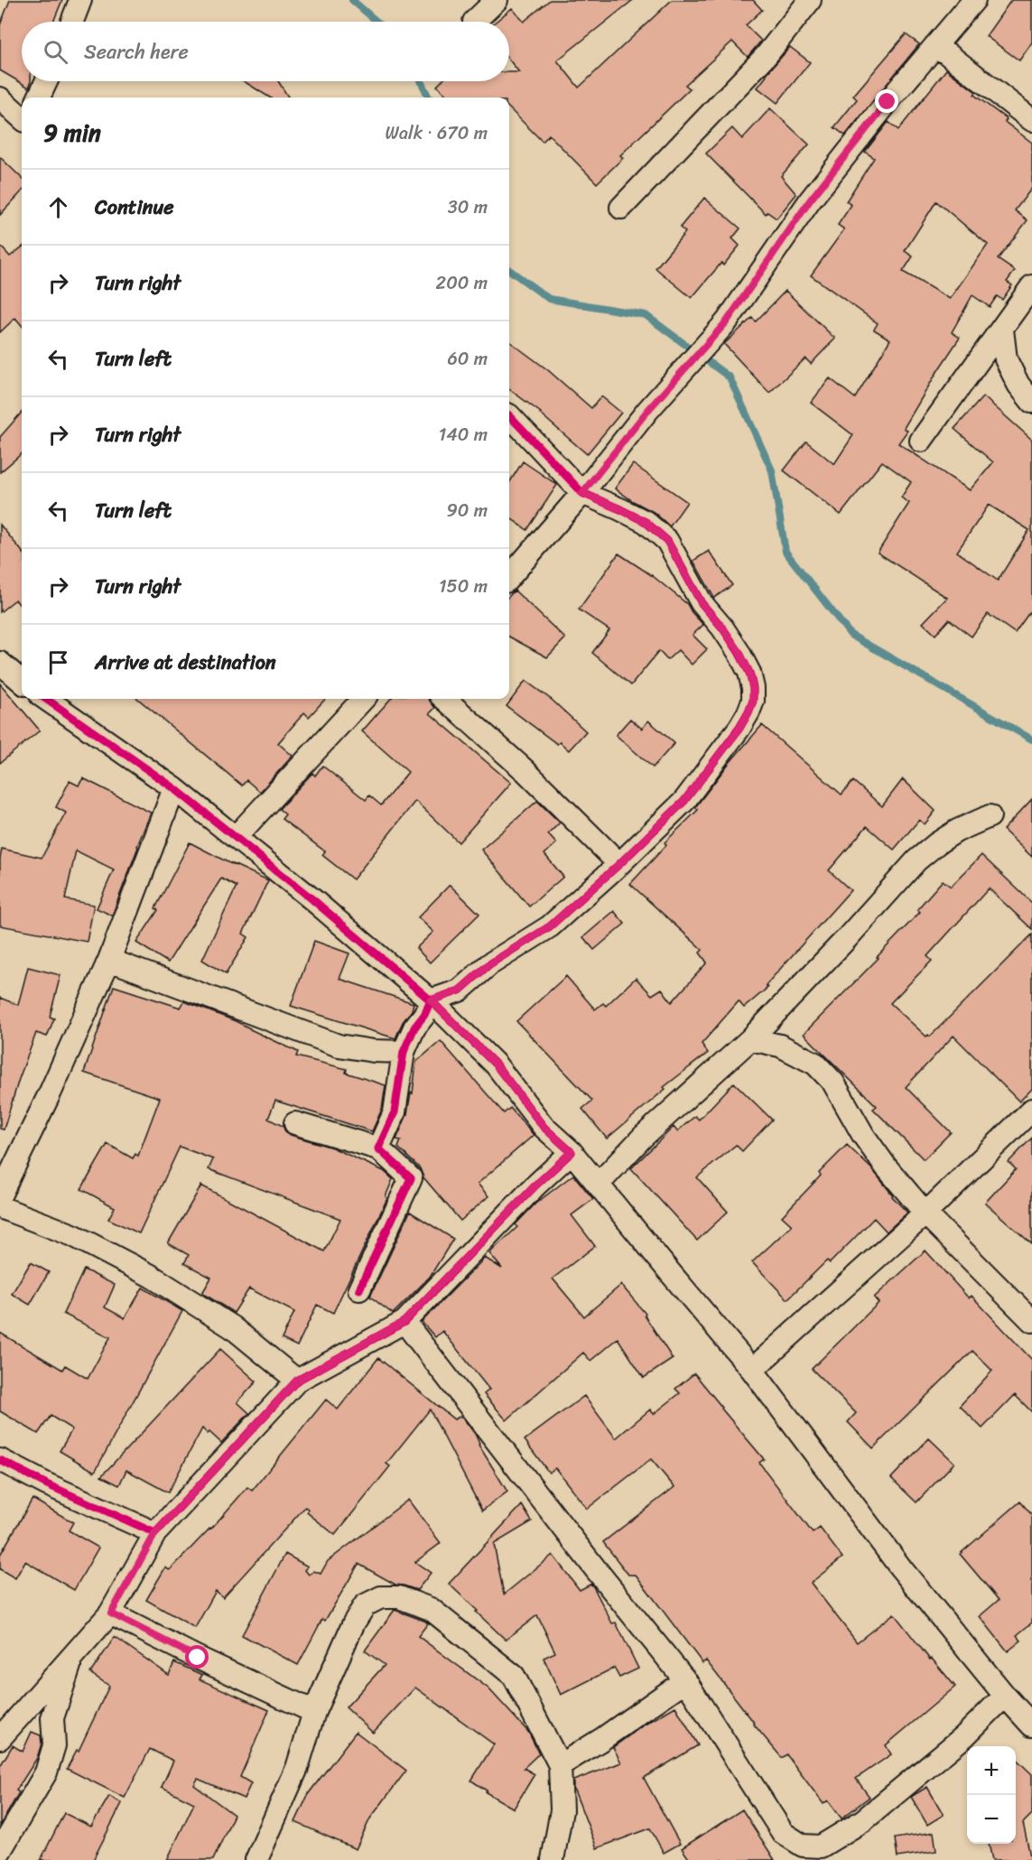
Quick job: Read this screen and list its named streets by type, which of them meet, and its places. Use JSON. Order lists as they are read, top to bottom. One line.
{"page":{"search":"Search here","heading":["9 min","Walk · 670 m"],"list":[["Continue","30 m"],["Turn right","200 m"],["Turn left","60 m"],["Turn right","140 m"],["Turn left","90 m"],["Turn right","150 m"],"Arrive at destination"],"map_buttons":["+","−"]}}
